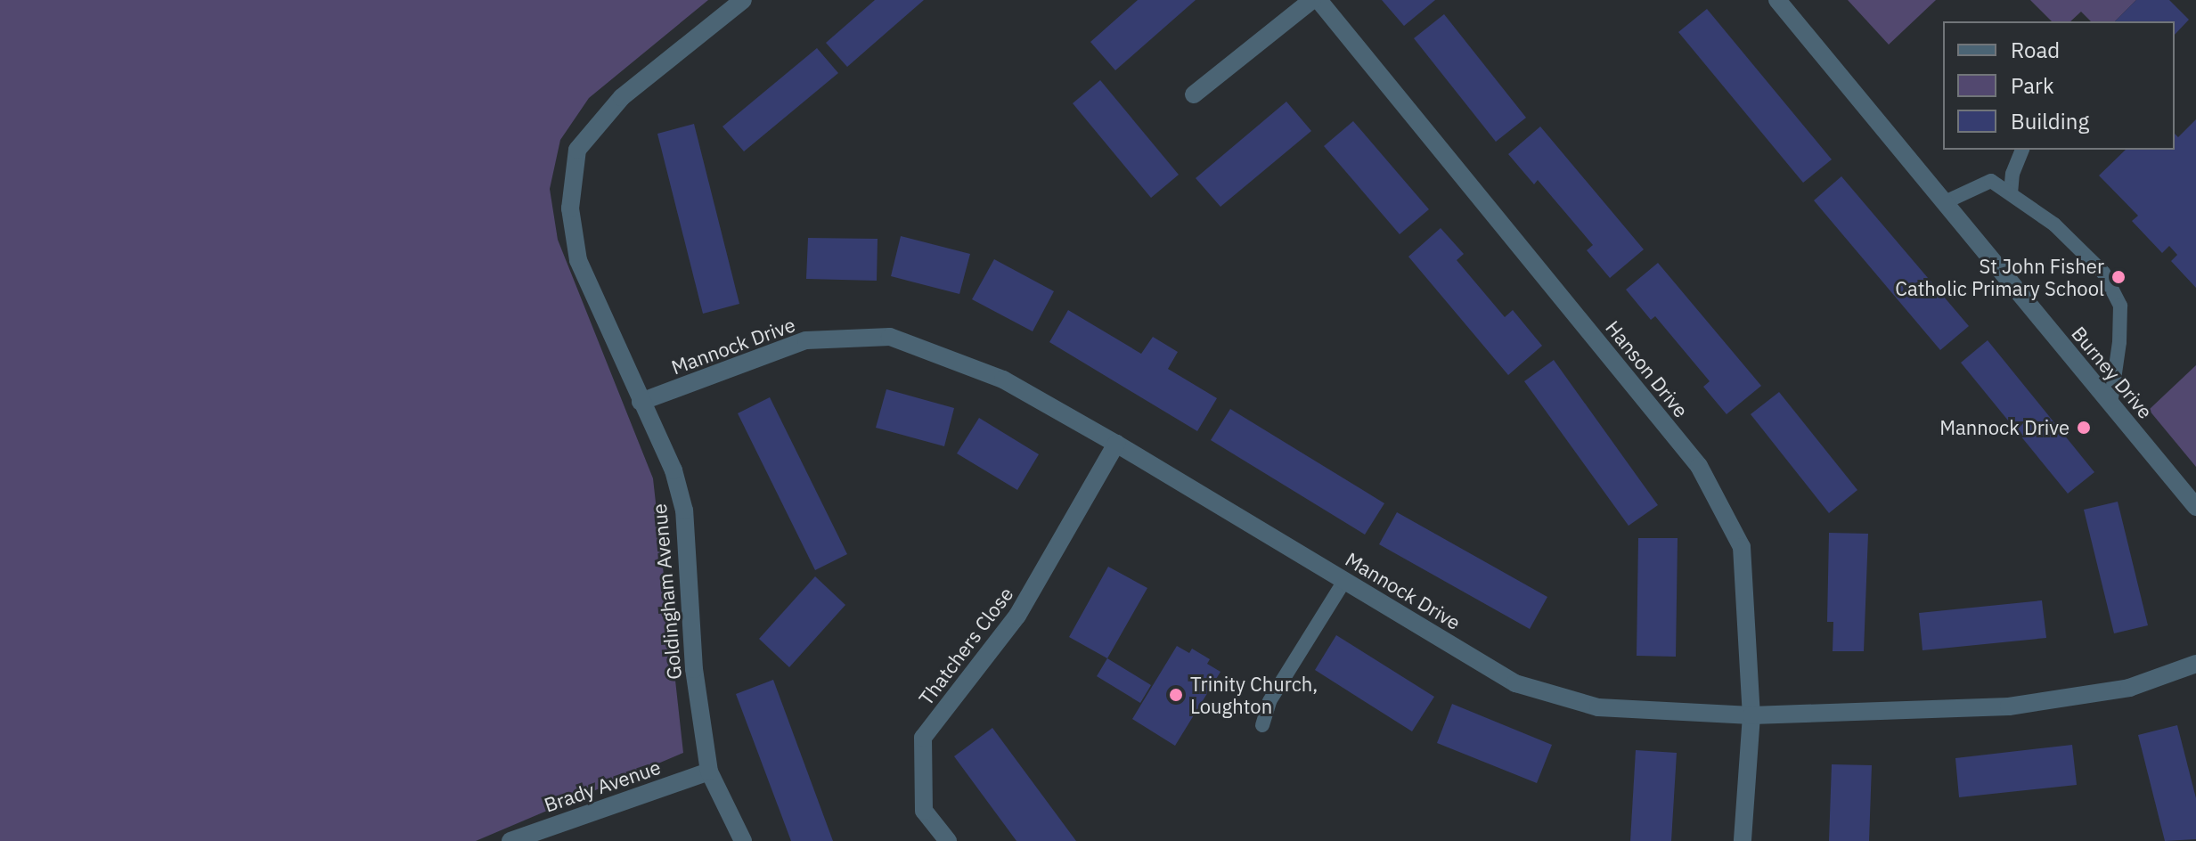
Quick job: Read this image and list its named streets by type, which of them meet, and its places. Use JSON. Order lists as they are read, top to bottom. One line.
{"streets":{"street":["Mannock Drive","Hanson Drive","Burney Drive","Goldingham Avenue","Thatchers Close","Brady Avenue"]},"crossings":[["Mannock Drive","Hanson Drive"],["Mannock Drive","Goldingham Avenue"],["Mannock Drive","Thatchers Close"],["Goldingham Avenue","Brady Avenue"]],"places":["St John Fisher Catholic Primary School","Mannock Drive","Trinity Church, Loughton"],"legend":["Road","Park","Building"]}
